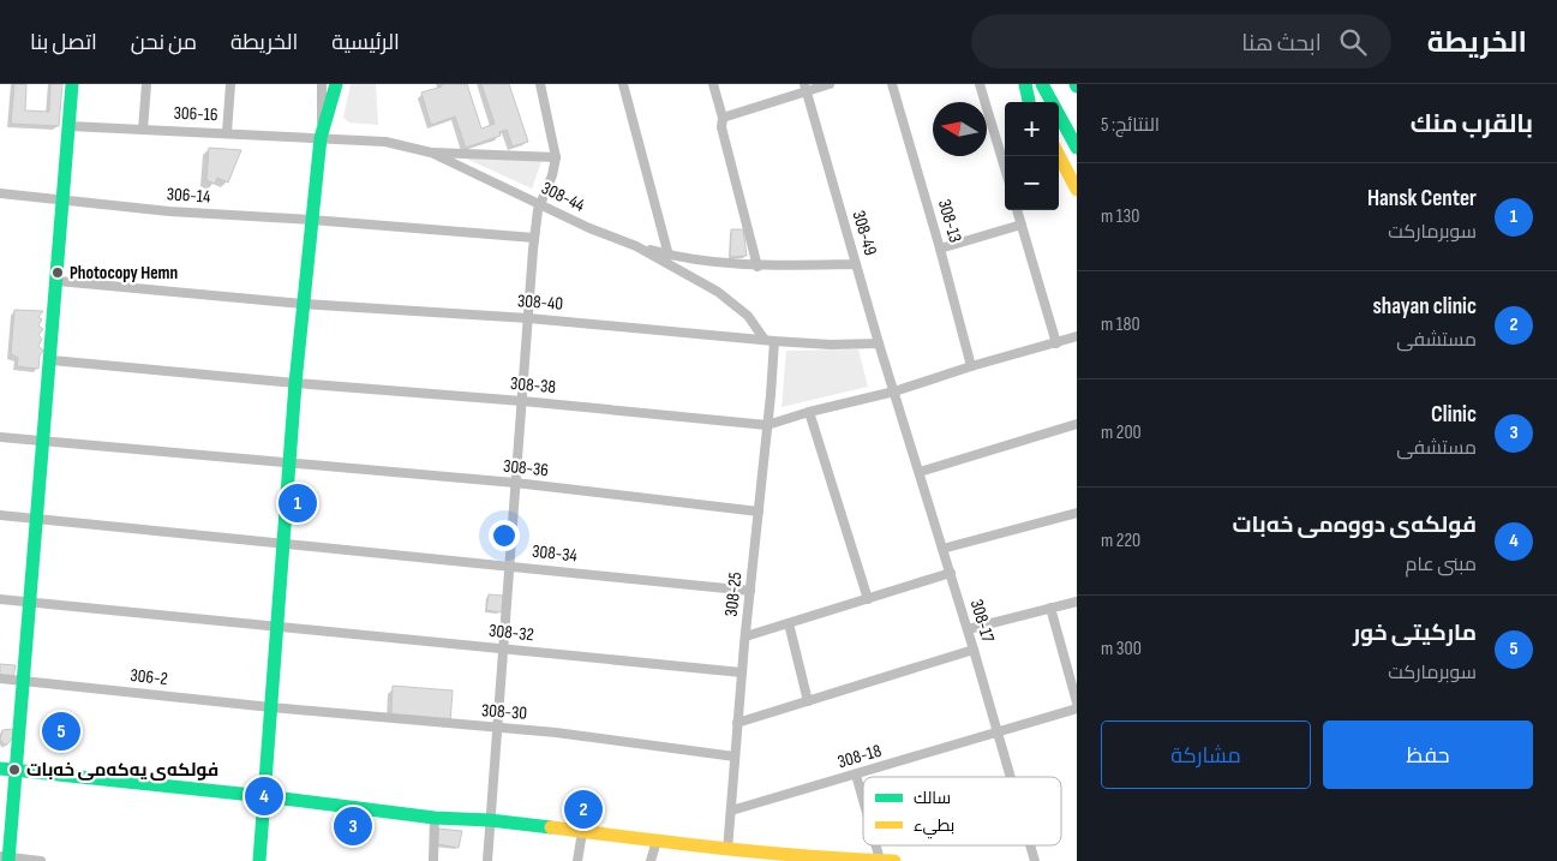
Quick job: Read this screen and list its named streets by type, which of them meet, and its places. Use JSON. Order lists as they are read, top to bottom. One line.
{"streets":{"street":["306-16","306-14","308-44","308-13","308-49","308-40","308-38","308-36","308-34","308-25","308-17","308-32","306-2","308-30","308-18"]},"crossings":[["306-16","308-44"],["308-44","308-40"],["308-44","308-25"],["308-49","308-40"],["308-49","308-17"],["308-40","308-25"],["308-38","308-25"],["308-36","308-25"],["308-34","308-25"],["308-25","308-32"],["308-25","308-30"],["308-25","308-18"],["308-17","308-18"],["306-2","308-30"]],"places":["Photocopy Hemn","فولکه‌ی یه‌که‌می خه‌بات"],"legend":["سالك","بطيء"],"north":"left","page":{"header":"الخريطة","search":"ابحث هنا","nav":["الرئيسية","الخريطة","من نحن","اتصل بنا"],"heading":["بالقرب منك","النتائج: 5"],"map_buttons":["+","−"],"list":[{"mark":"1","name":"Hansk Center","note":"سوبرماركت","value":"130 m"},{"mark":"2","name":"shayan clinic","note":"مستشفى","value":"180 m"},{"mark":"3","name":"Clinic","note":"مستشفى","value":"200 m"},{"mark":"4","name":"فولکه‌ی دووه‌می خه‌بات","note":"مبنى عام","value":"220 m"},{"mark":"5","name":"مارکیتی خور","note":"سوبرماركت","value":"300 m"}],"pins":["1","5","4","2","3"],"buttons":["حفظ","مشاركة"]}}
